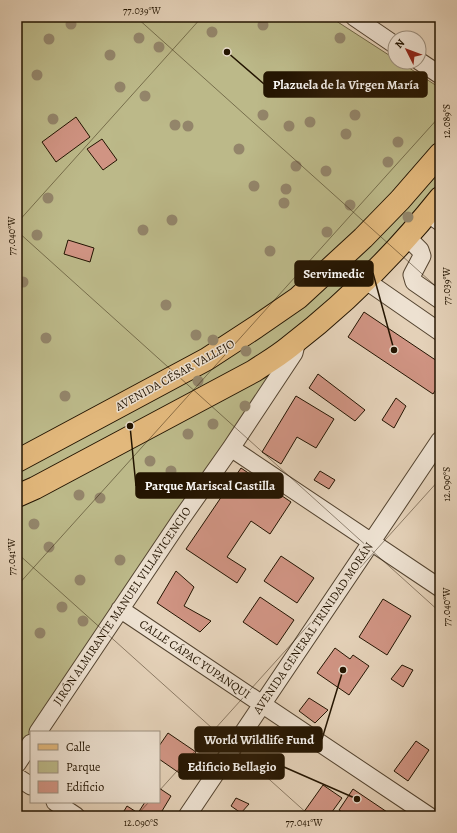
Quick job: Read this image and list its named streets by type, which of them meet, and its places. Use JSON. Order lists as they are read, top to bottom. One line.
{"streets":{"main road":["AVENIDA CÉSAR VALLEJO"],"street":["JIRÓN ALMIRANTE MANUEL VILLAVICENCIO","AVENIDA GENERAL TRINIDAD MORÁN","CALLE CÁPAC YUPANQUI"]},"crossings":[["JIRÓN ALMIRANTE MANUEL VILLAVICENCIO","CALLE CÁPAC YUPANQUI"],["AVENIDA GENERAL TRINIDAD MORÁN","CALLE CÁPAC YUPANQUI"]],"places":["Plazuela de la Virgen María","Servimedic","Parque Mariscal Castilla","World Wildlife Fund","Edificio Bellagio"],"legend":["Calle","Parque","Edificio"],"north":"top left","coordinates":["77.039°W","12.089°S","77.040°W","12.090°S","77.041°W"]}
